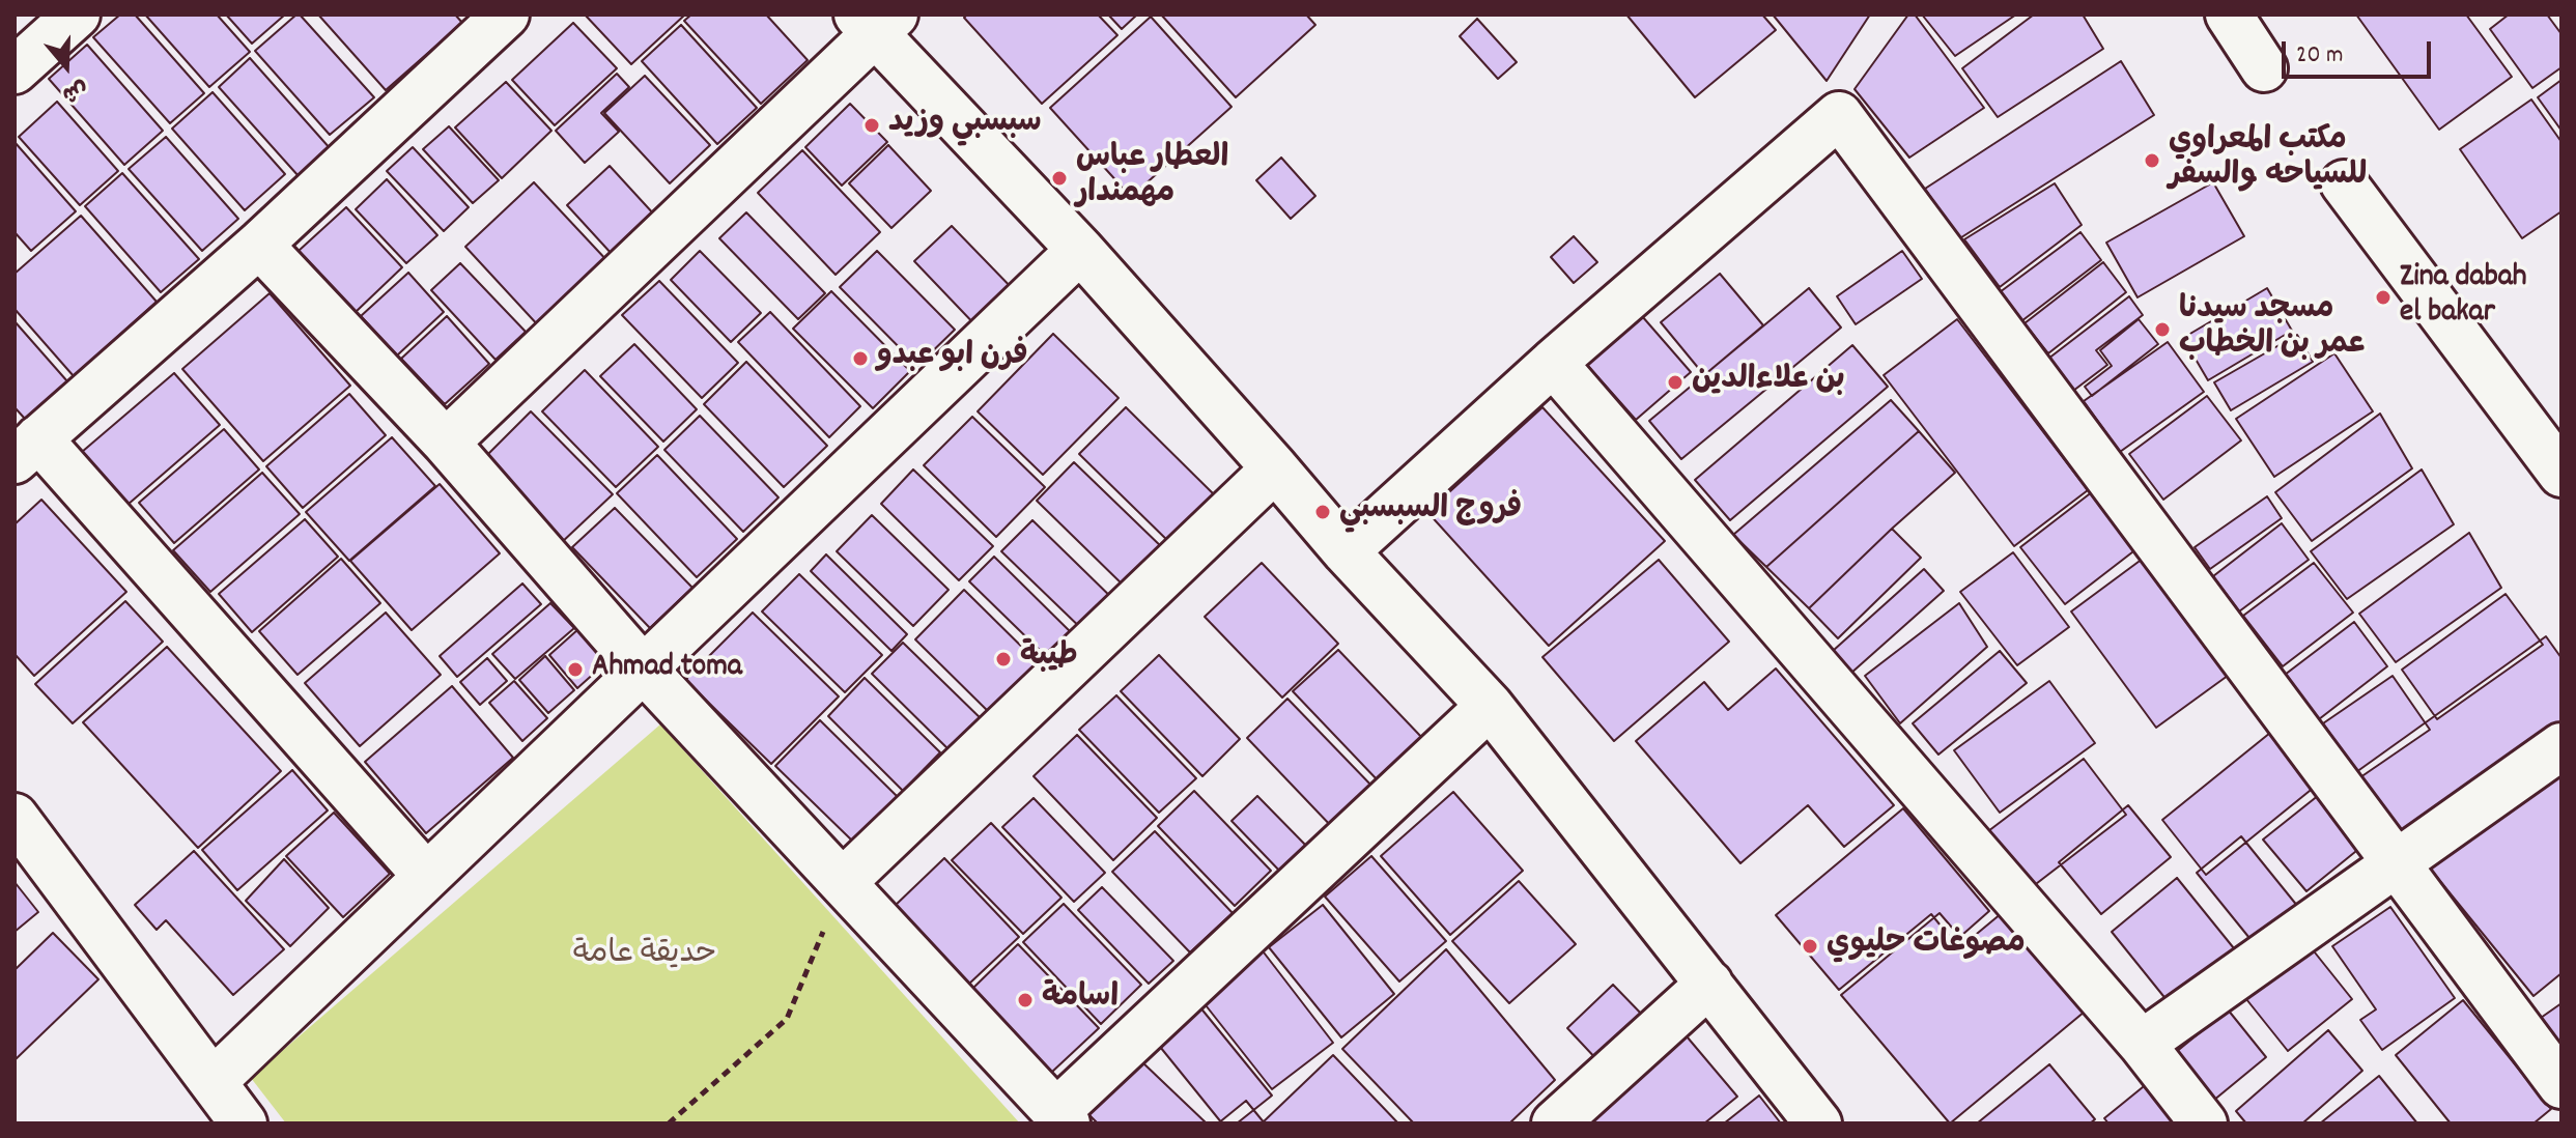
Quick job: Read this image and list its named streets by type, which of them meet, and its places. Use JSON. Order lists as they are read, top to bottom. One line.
{"parks":["حديقة عامة"],"places":["سبسبي وزيد","مكتب المعراوي للسياحه والسفر","العطار عباس مهمندار","Zina dabah el bakar","مسجد سيدنا عمر بن الخطاب","فرن ابو عبدو","بن علاءالدين","فروج السبسبي","طيبة","Ahmad toma","مصوغات حليوي","اسامة"],"scale_bar":"20 m","north":"bottom"}
